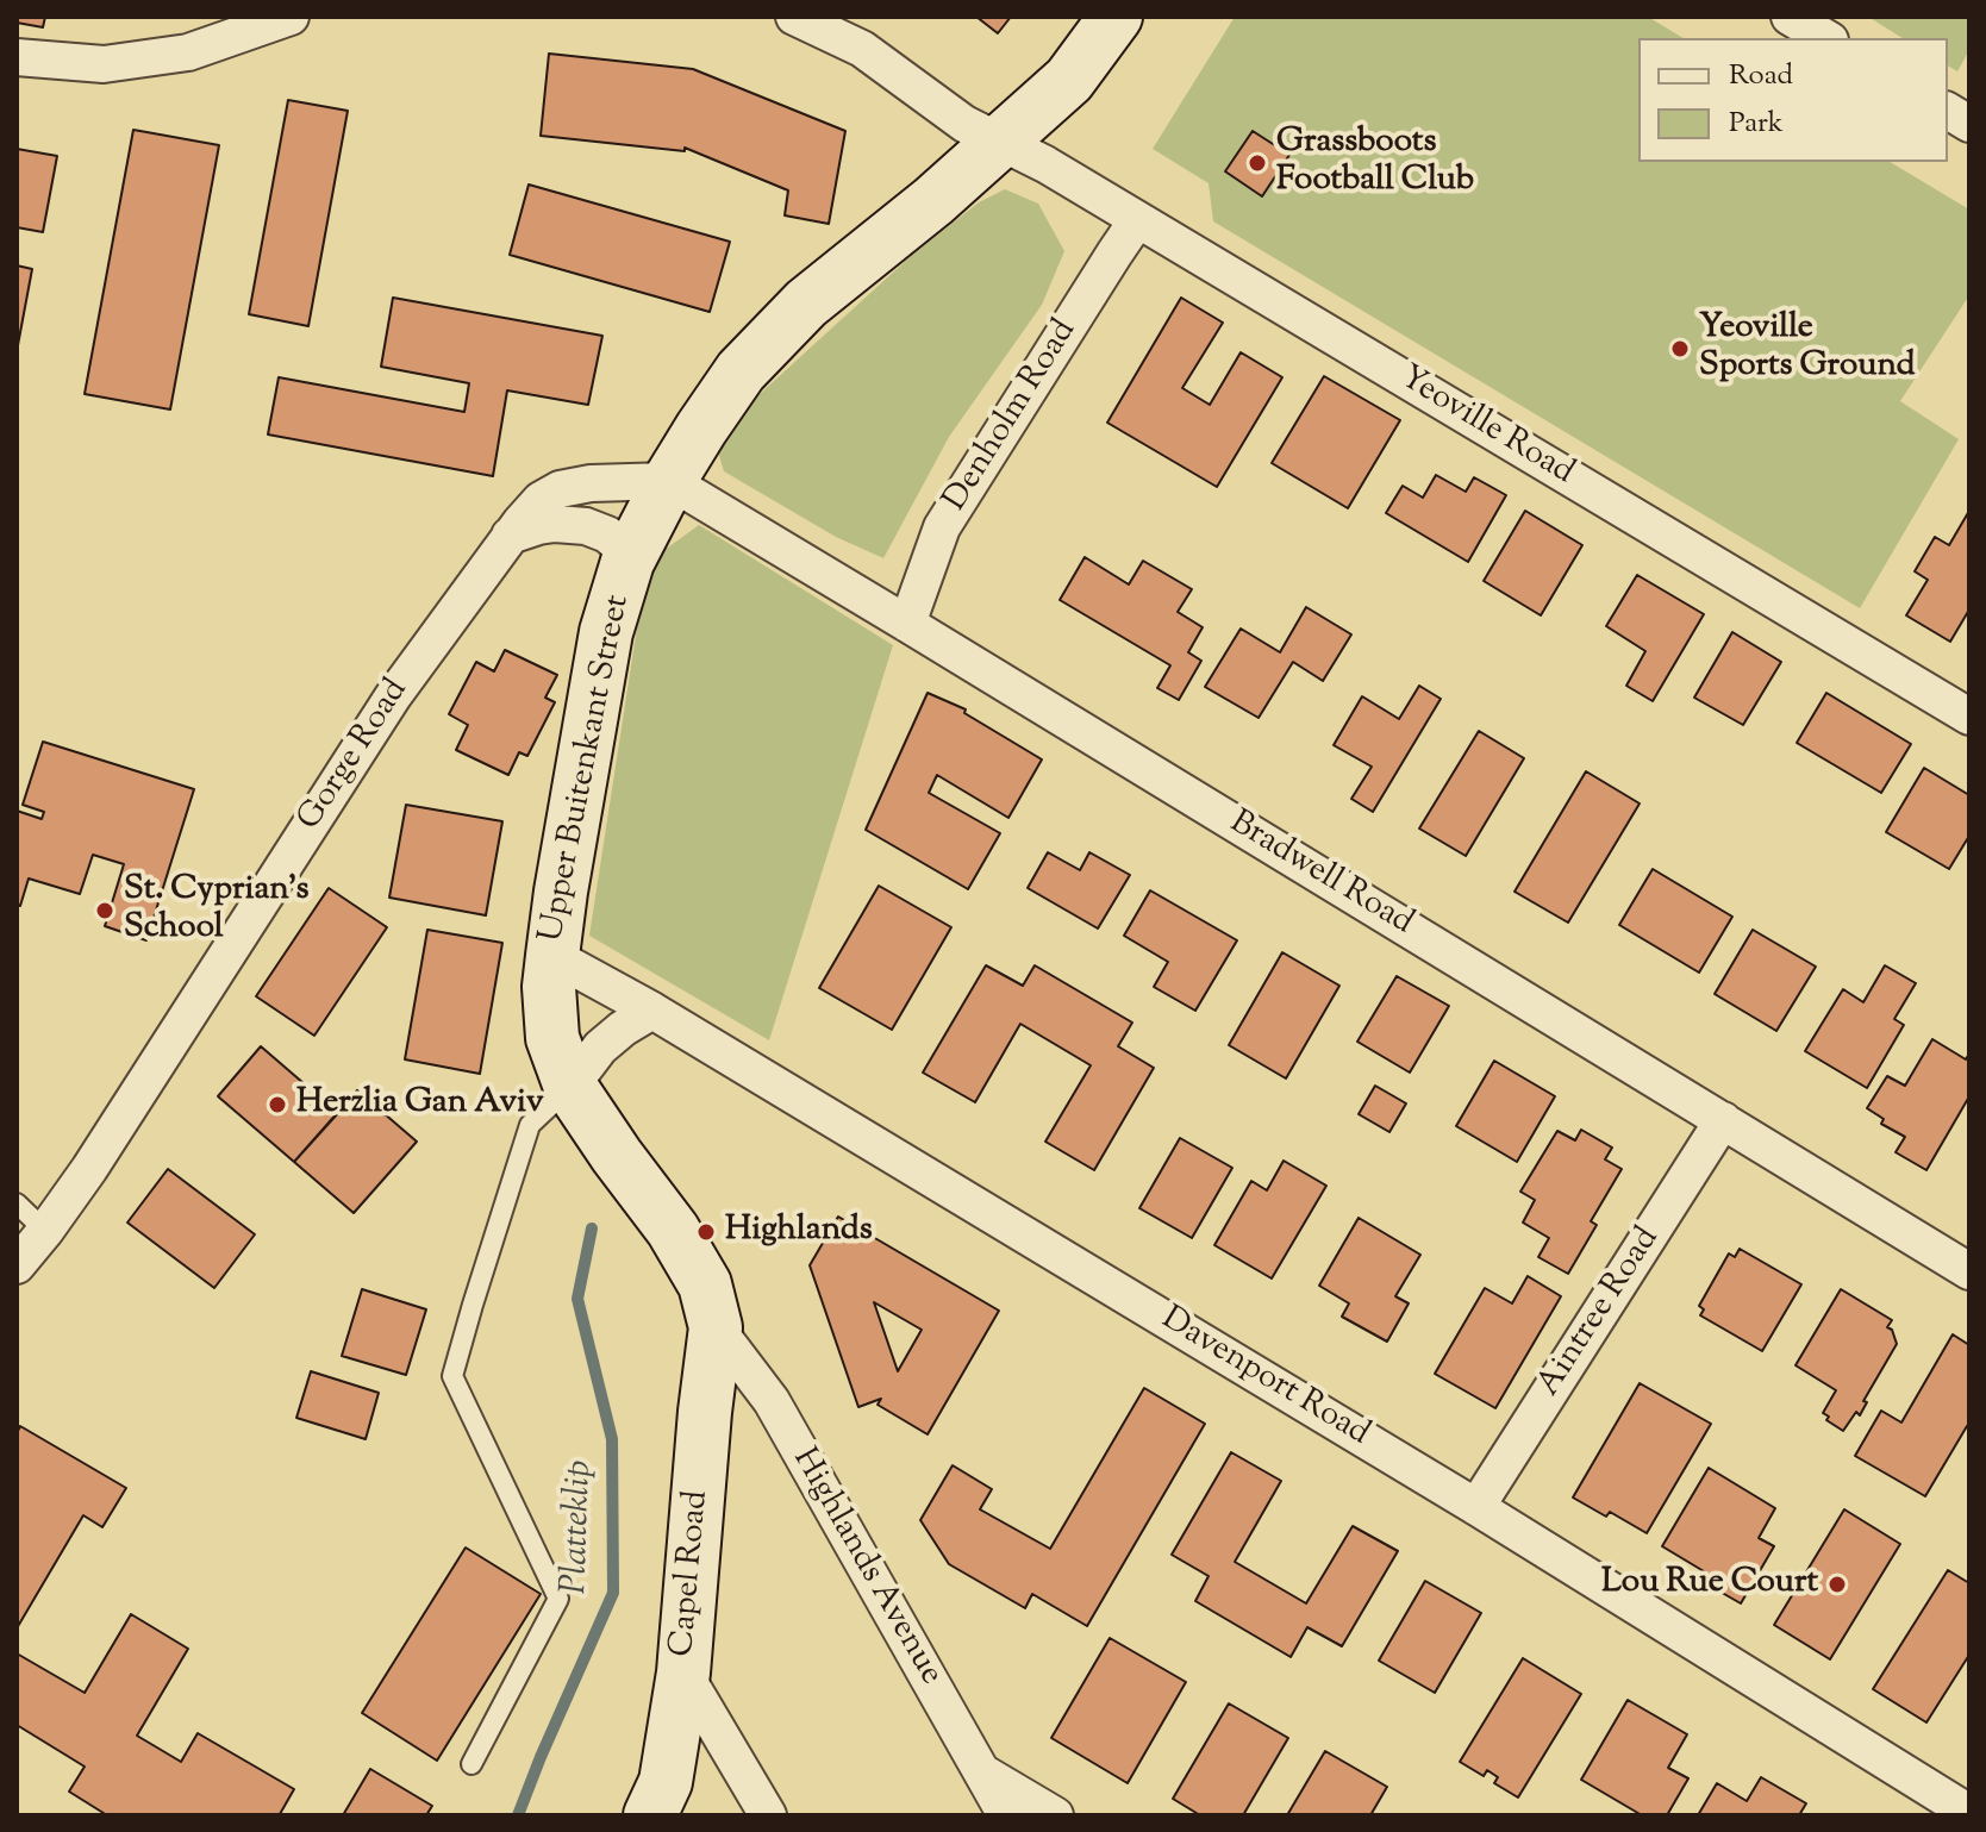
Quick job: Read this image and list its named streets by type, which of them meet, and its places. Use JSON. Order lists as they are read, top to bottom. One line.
{"streets":{"street":["Denholm Road","Yeoville Road","Gorge Road","Upper Buitenkant Street","Bradwell Road","Aintree Road","Davenport Road","Highlands Avenue","Capel Road"]},"crossings":[["Denholm Road","Yeoville Road"],["Denholm Road","Bradwell Road"],["Yeoville Road","Upper Buitenkant Street"],["Gorge Road","Upper Buitenkant Street"],["Gorge Road","Bradwell Road"],["Upper Buitenkant Street","Bradwell Road"],["Upper Buitenkant Street","Davenport Road"],["Upper Buitenkant Street","Highlands Avenue"],["Upper Buitenkant Street","Capel Road"],["Bradwell Road","Aintree Road"],["Aintree Road","Davenport Road"],["Highlands Avenue","Capel Road"]],"water":["Platteklip"],"places":["Grassboots Football Club","Yeoville Sports Ground","St. Cyprian's School","Herzlia Gan Aviv","Highlands","Lou Rue Court"],"legend":["Road","Park"]}
